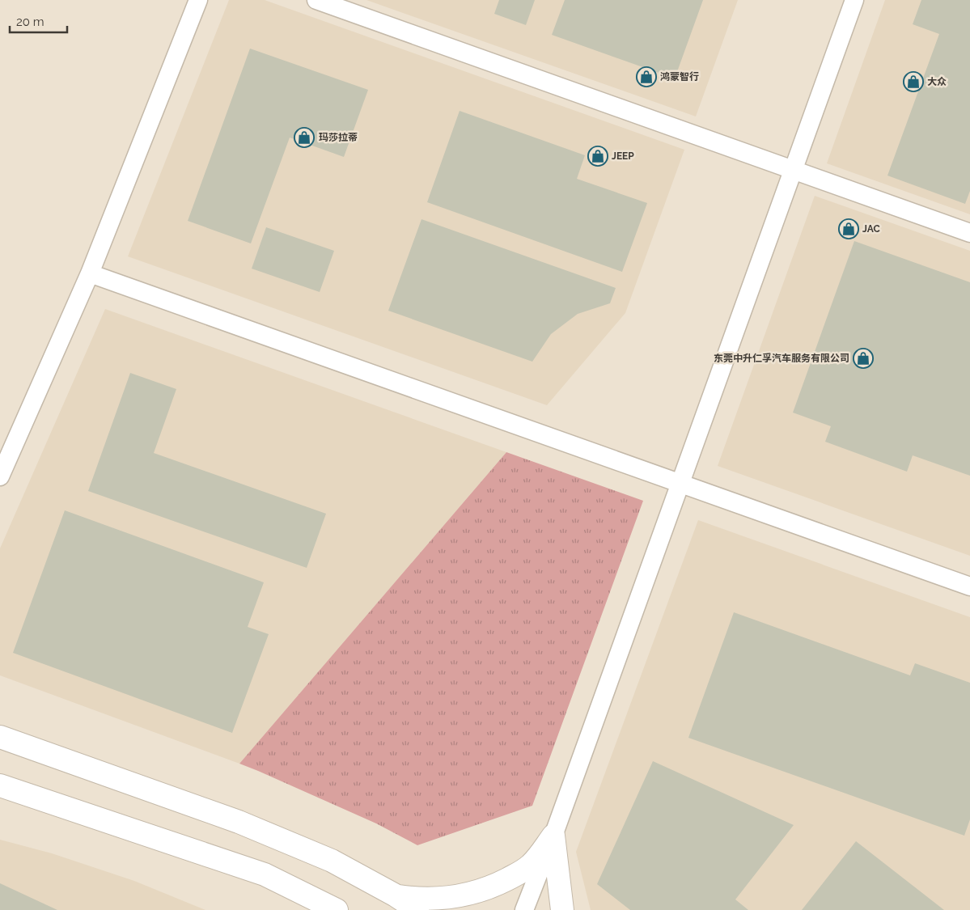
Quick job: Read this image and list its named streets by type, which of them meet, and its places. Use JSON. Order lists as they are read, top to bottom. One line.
{"places":{"shop":["鸿蒙智行","大众","玛莎拉蒂","JEEP","JAC","东莞中升仁孚汽车服务有限公司"]},"scale_bar":"20 m"}
